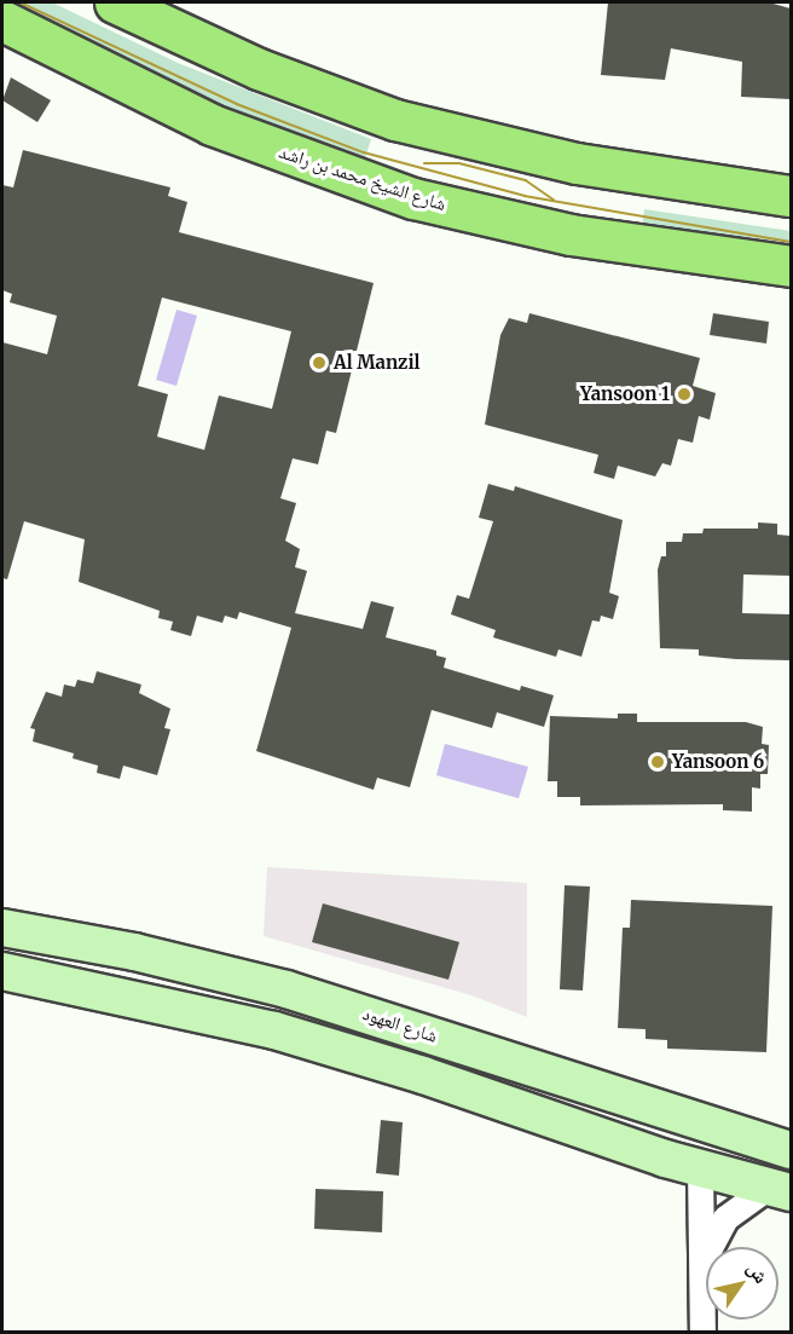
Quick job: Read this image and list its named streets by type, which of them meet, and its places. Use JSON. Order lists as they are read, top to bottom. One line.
{"streets":{"main road":["شارع الشيخ محمد بن راشد"],"street":["شارع العهود"]},"places":["Al Manzil","Yansoon 1","Yansoon 6"],"north":"top right"}
